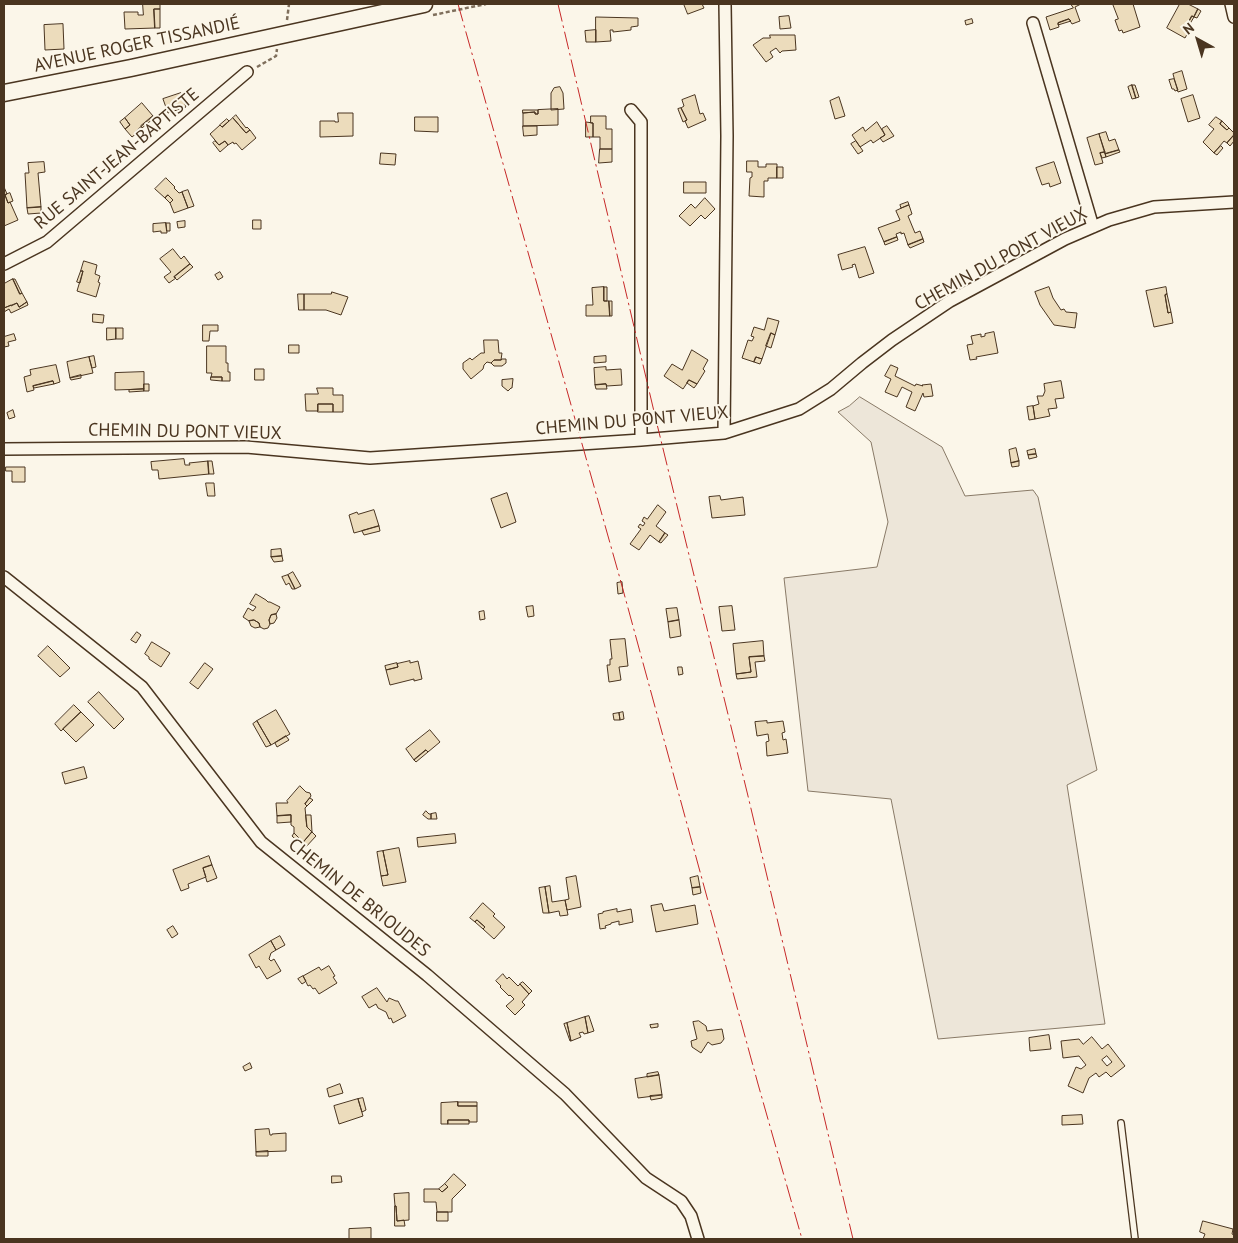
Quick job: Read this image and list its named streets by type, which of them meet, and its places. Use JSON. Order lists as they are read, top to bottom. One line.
{"streets":{"main road":["AVENUE ROGER TISSANDIÉ"],"street":["RUE SAINT-JEAN-BAPTISTE","CHEMIN DU PONT VIEUX","CHEMIN DE BRIOUDES"]},"north":"top left"}
